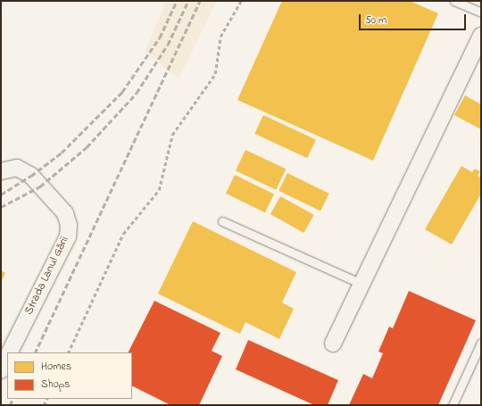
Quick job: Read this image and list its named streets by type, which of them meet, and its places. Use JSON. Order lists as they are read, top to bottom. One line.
{"streets":{"street":["Strada Lanul Gării"]},"legend":["Homes","Shops"],"scale_bar":"50 m"}
